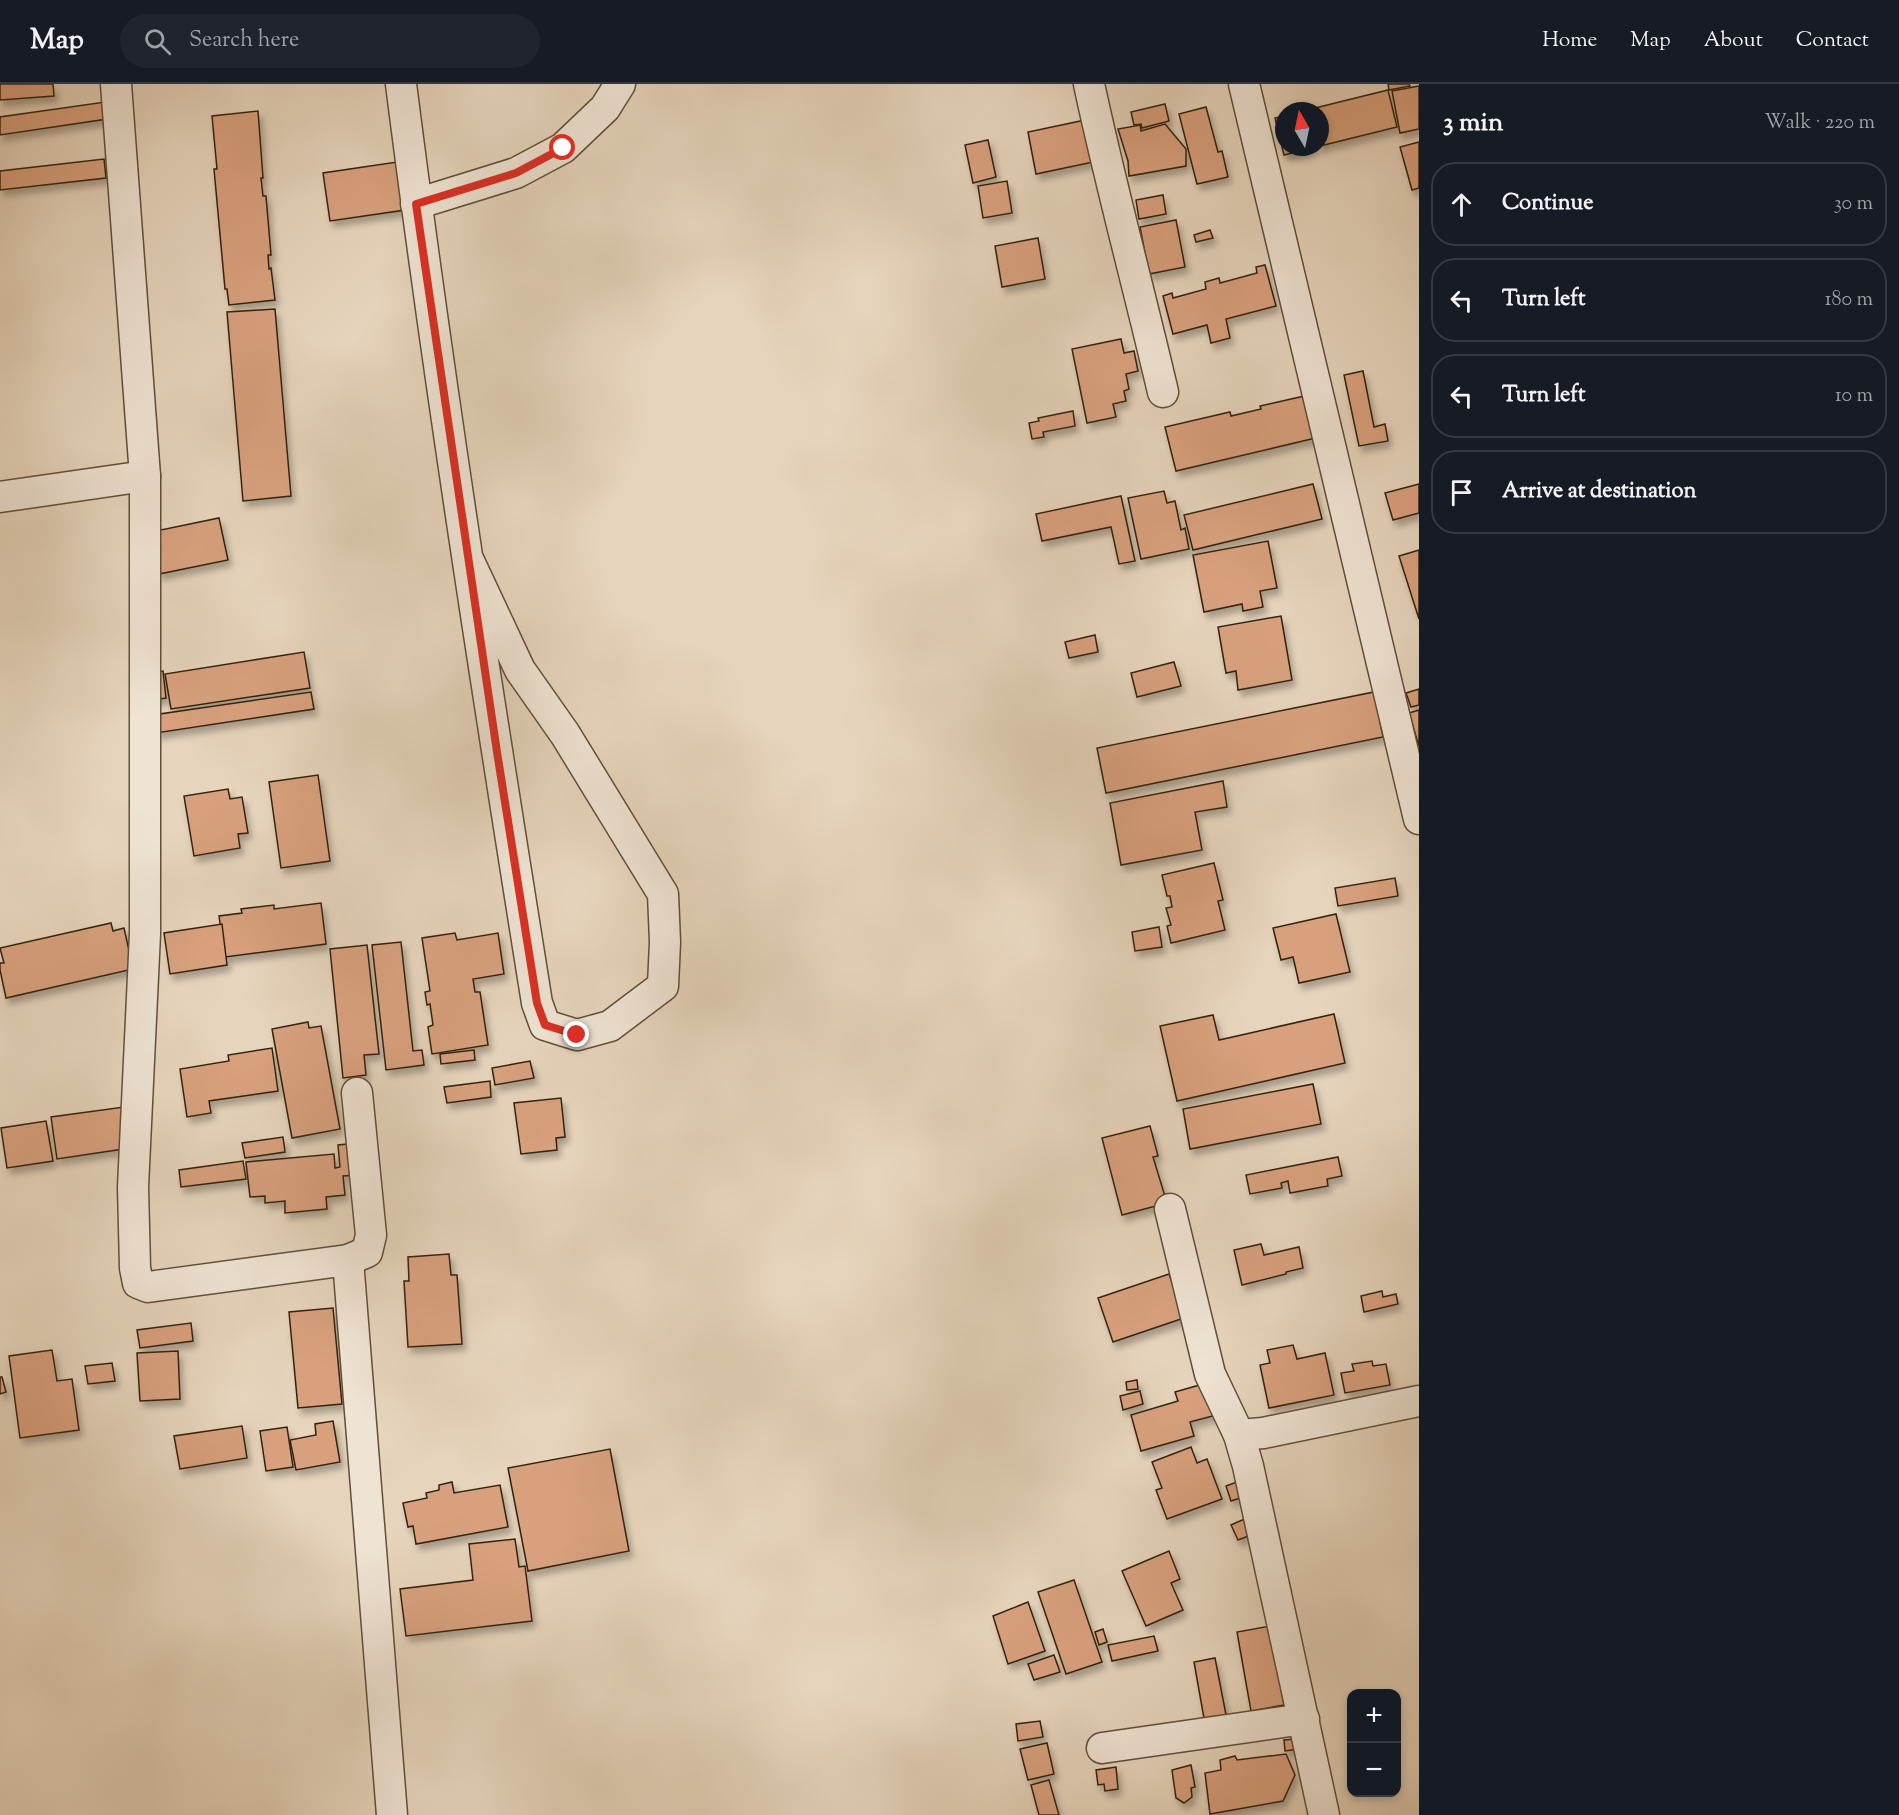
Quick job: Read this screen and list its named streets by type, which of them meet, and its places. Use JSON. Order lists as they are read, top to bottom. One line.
{"north":"top","page":{"header":"Map","search":"Search here","nav":["Home","Map","About","Contact"],"heading":["3 min","Walk · 220 m"],"list":[["Continue","30 m"],["Turn left","180 m"],["Turn left","10 m"],"Arrive at destination"],"map_buttons":["+","−"]}}
